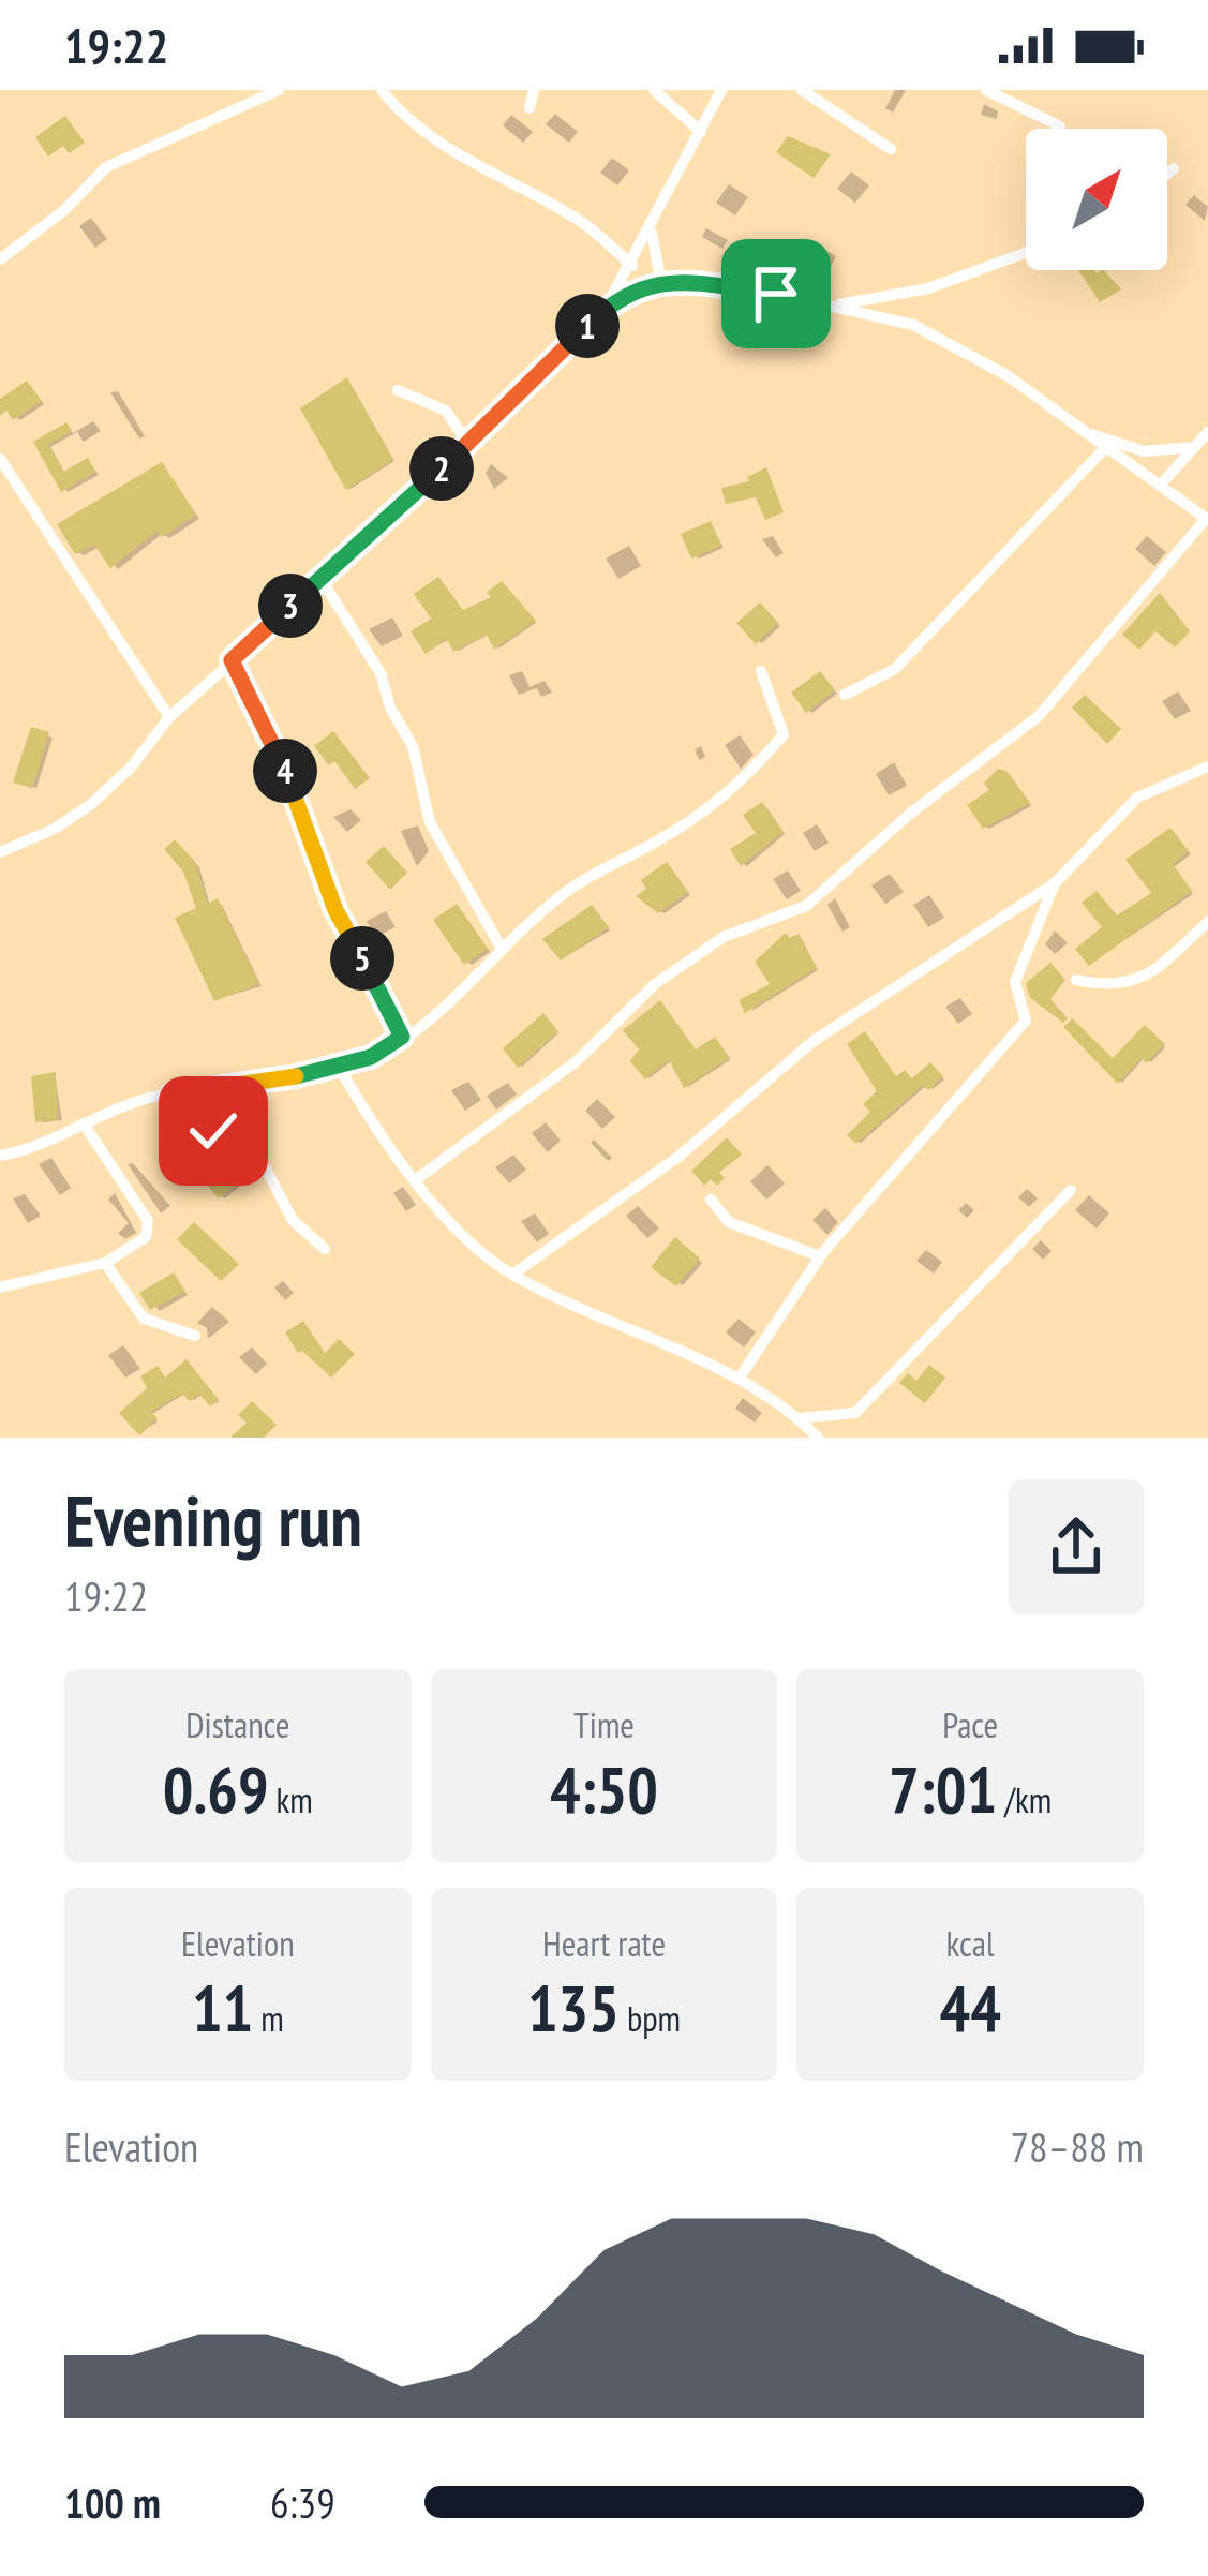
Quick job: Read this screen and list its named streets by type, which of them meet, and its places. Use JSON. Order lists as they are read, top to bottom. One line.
{"north":"top right","page":{"status":"19:22","pins":["1","2","3","4","5"],"heading":["Evening run","19:22"],"stats":[["Distance","0.69 km"],["Time","4:50"],["Pace","7:01 /km"],["Elevation","11 m"],["Heart rate","135 bpm"],["kcal","44"]],"chart":["Elevation","78–88 m"],"list":[{"name":"100 m","note":"6:39"}]}}
